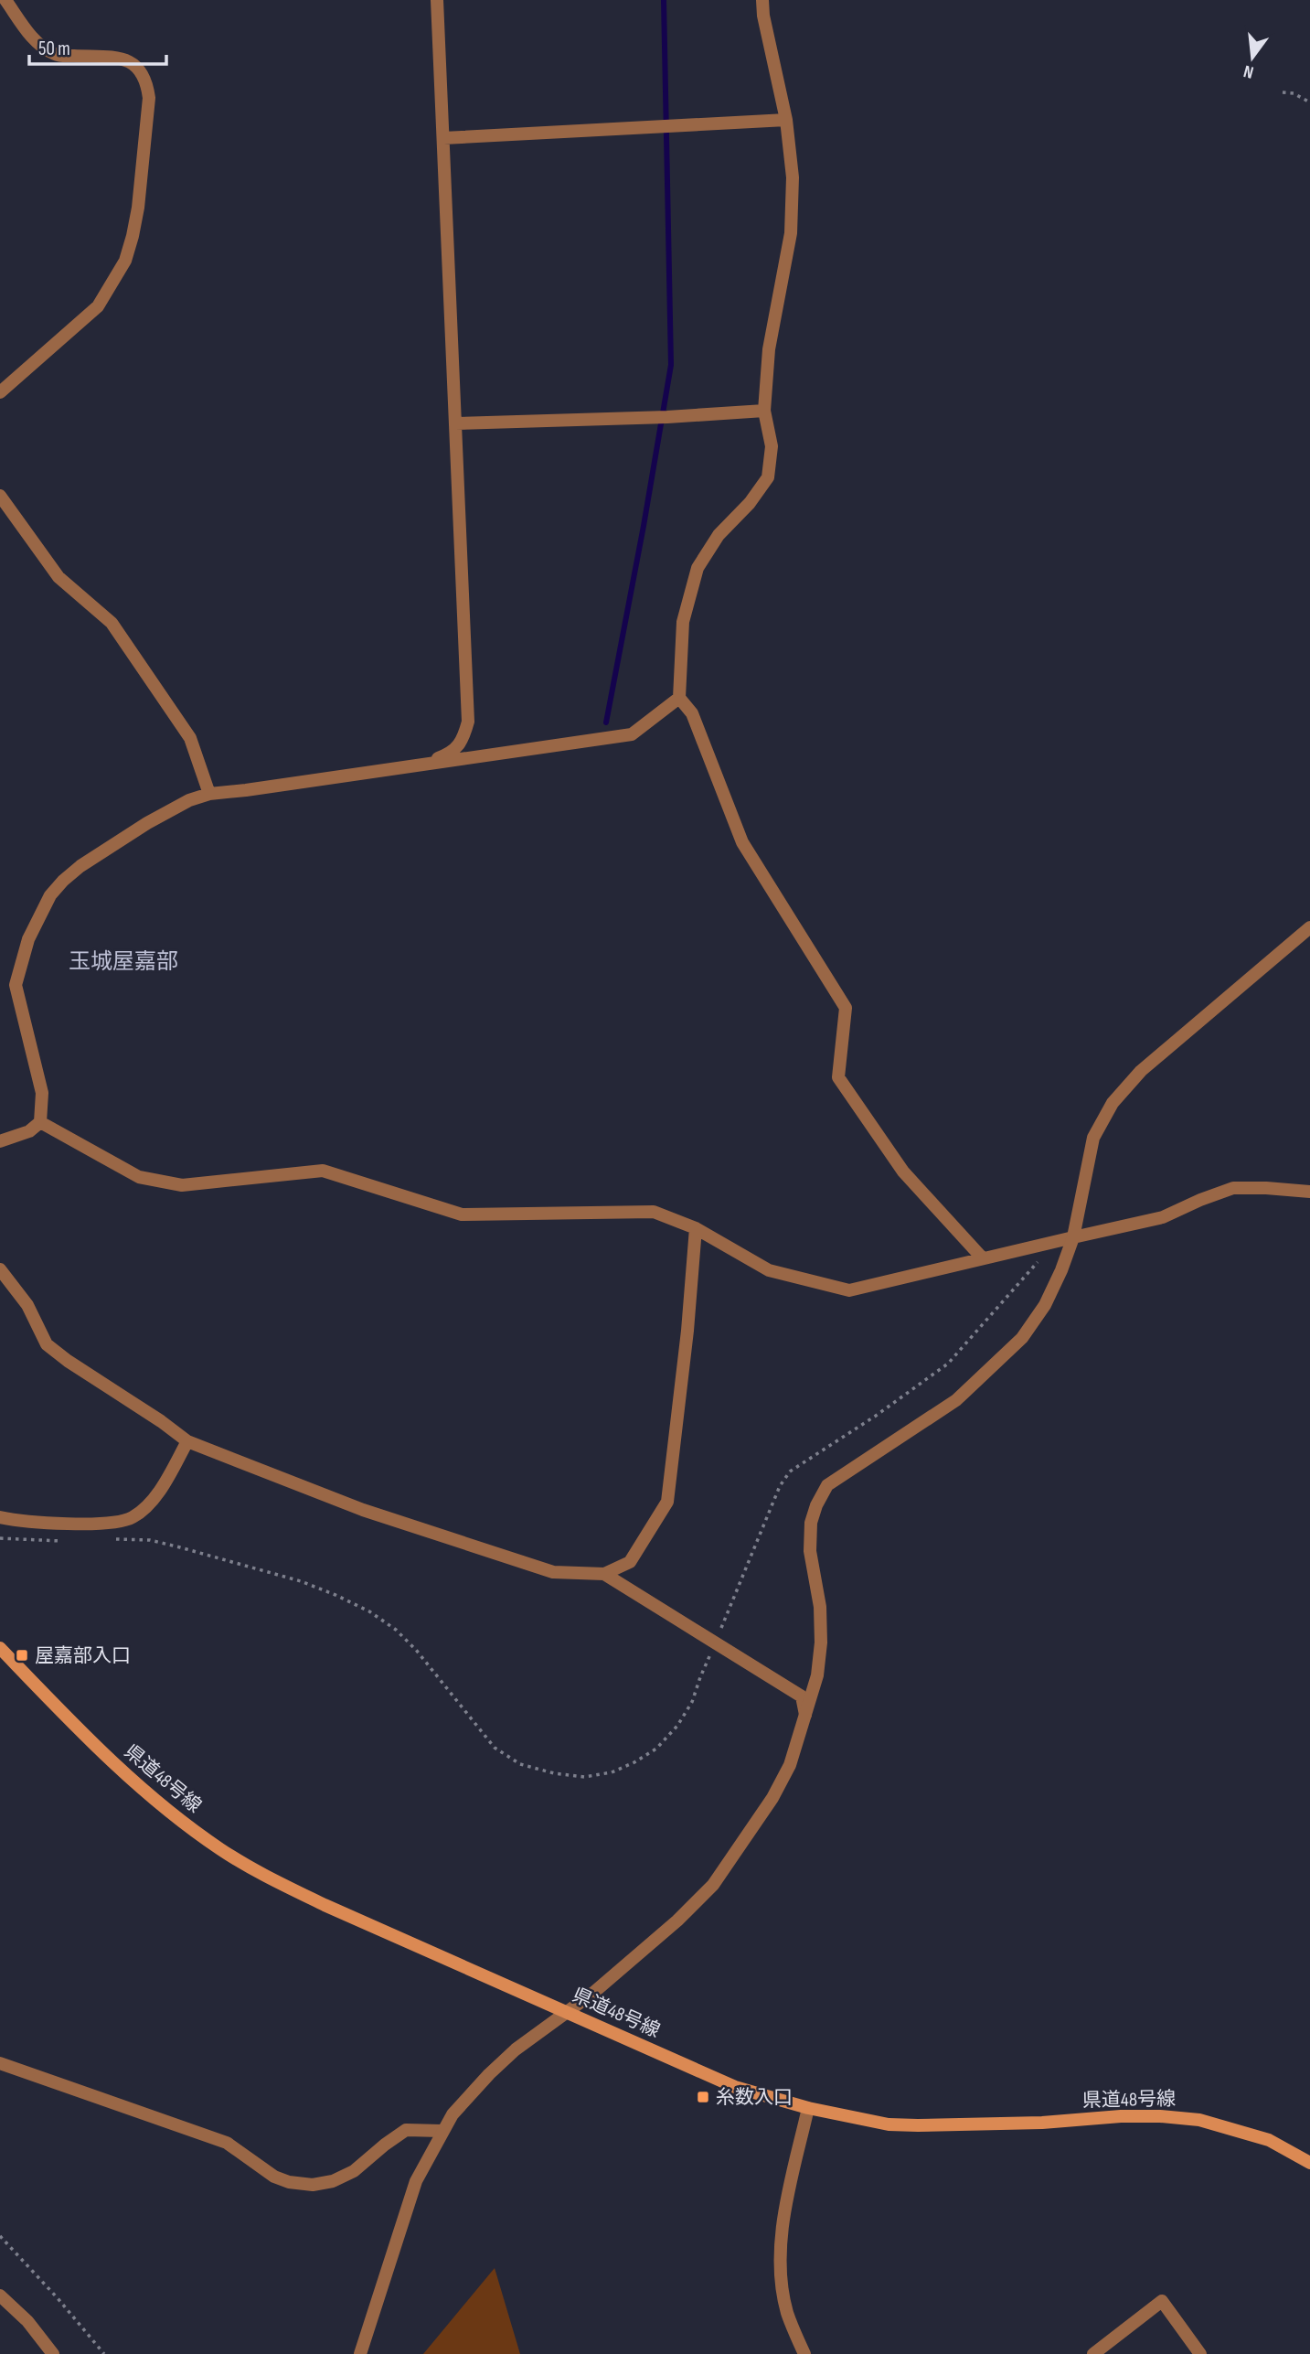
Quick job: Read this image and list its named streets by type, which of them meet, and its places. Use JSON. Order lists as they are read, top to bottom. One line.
{"streets":{"main road":["県道48号線"]},"districts":["玉城屋嘉部"],"places":{"transit":["屋嘉部入口","糸数入口"]},"scale_bar":"50 m","north":"bottom"}
